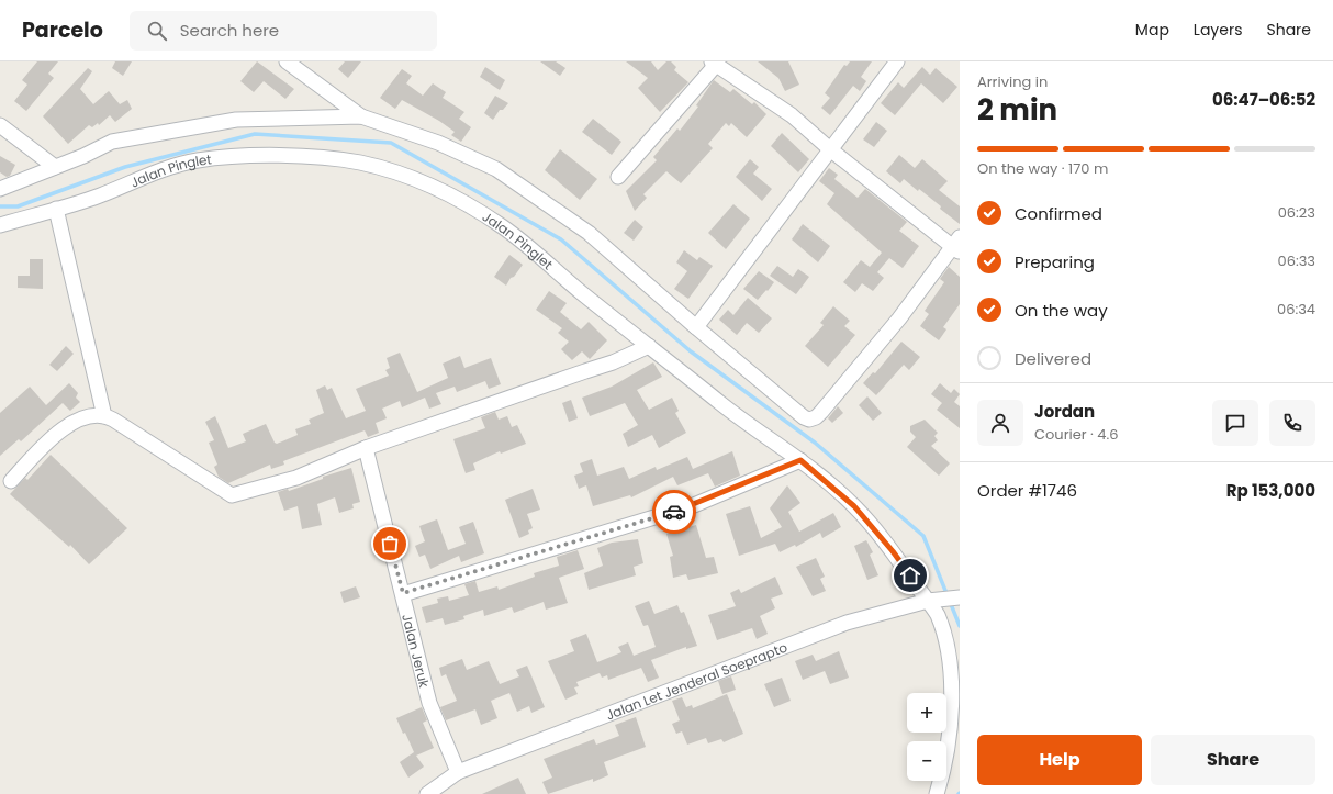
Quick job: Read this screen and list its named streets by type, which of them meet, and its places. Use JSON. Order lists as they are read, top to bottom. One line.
{"streets":{"street":["Jalan Pinglet","Jalan Jeruk","Jalan Let Jenderal Soeprapto"]},"crossings":[["Jalan Pinglet","Jalan Let Jenderal Soeprapto"],["Jalan Jeruk","Jalan Let Jenderal Soeprapto"]],"page":{"header":"Parcelo","search":"Search here","nav":["Map","Layers","Share"],"heading":["2 min","Arriving in","06:47–06:52"],"panel":["Jordan","Courier · 4.6","Order #1746","Rp 153,000"],"bar":"On the way · 170 m","list":[["Confirmed","06:23"],["Preparing","06:33"],["On the way","06:34"],"Delivered"],"map_buttons":["+","−"],"buttons":["Help","Share"]}}
